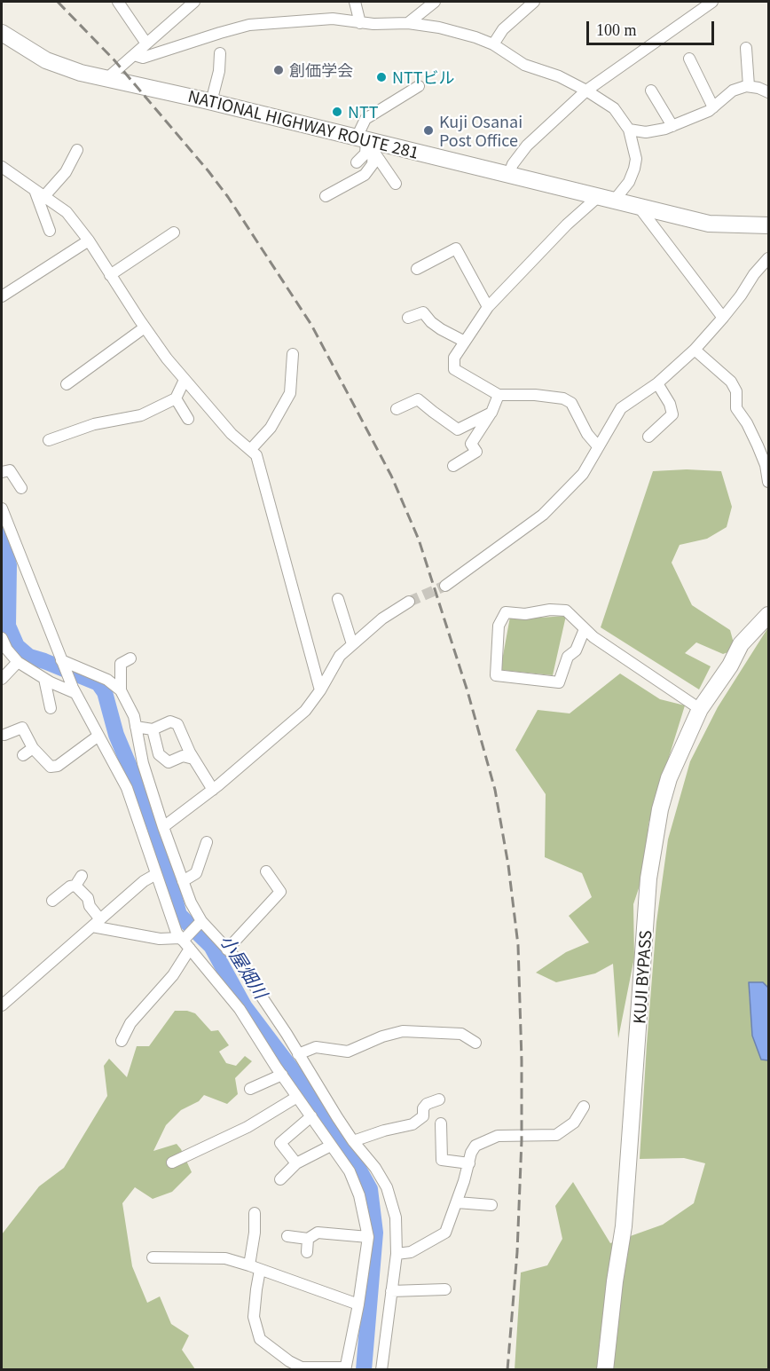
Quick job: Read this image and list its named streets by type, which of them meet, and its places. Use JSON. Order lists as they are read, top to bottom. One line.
{"streets":{"highway":["NATIONAL HIGHWAY ROUTE 281","KUJI BYPASS"]},"water":["小屋畑川"],"places":["創価学会","NTTビル","NTT","Kuji Osanai Post Office"],"scale_bar":"100 m"}
